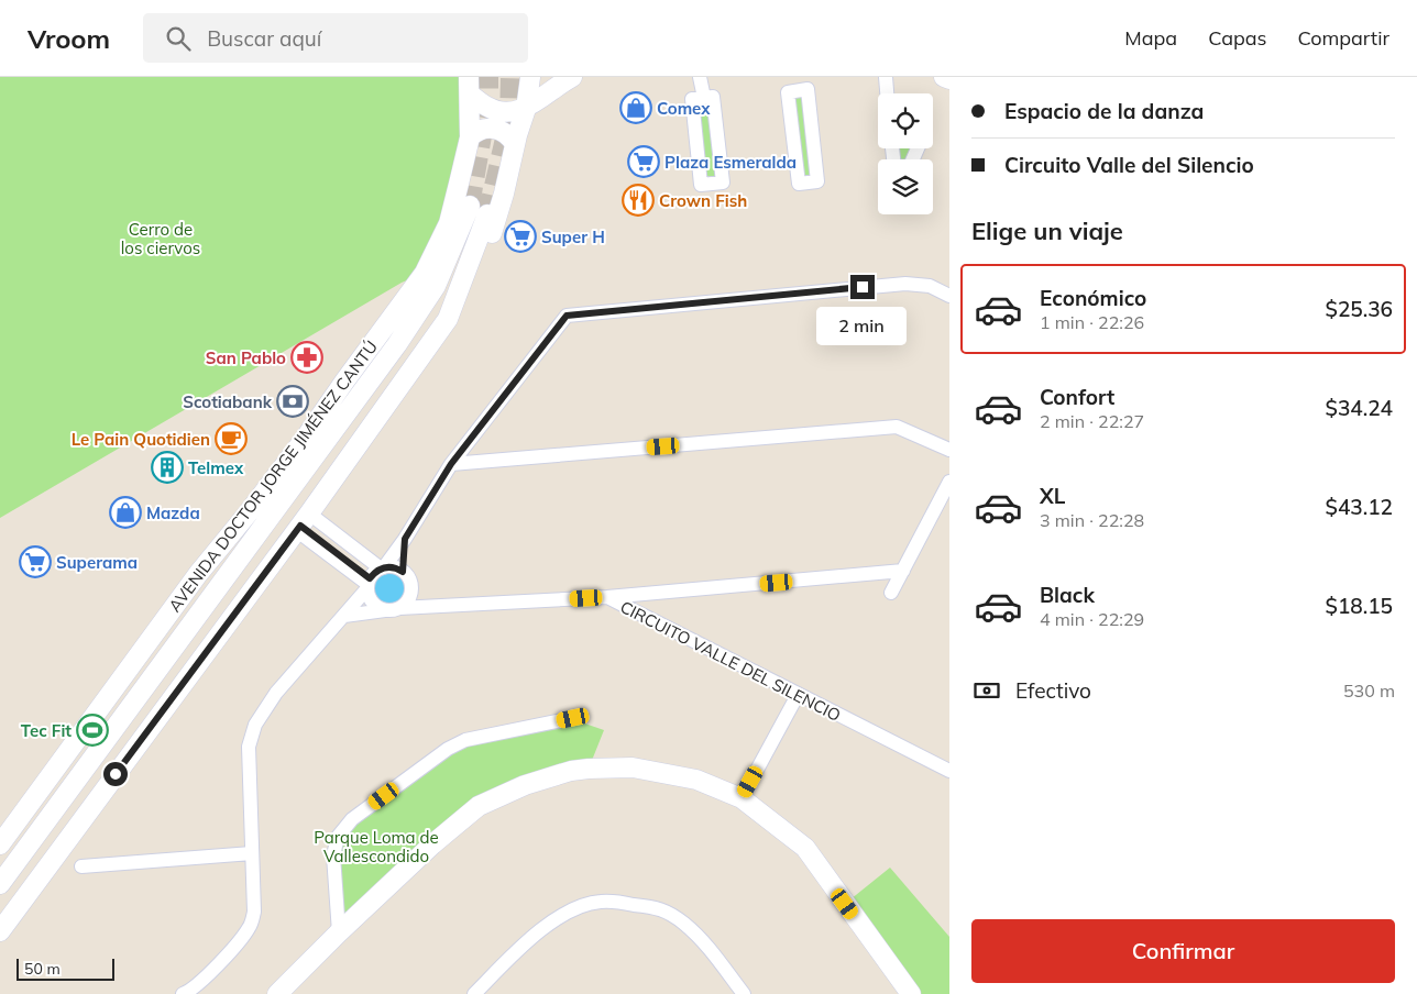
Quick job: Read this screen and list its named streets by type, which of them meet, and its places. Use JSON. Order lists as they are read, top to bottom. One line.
{"streets":{"street":["AVENIDA DOCTOR JORGE JIMÉNEZ CANTÚ","CIRCUITO VALLE DEL SILENCIO"]},"parks":["Cerro de los ciervos","Parque Loma de Vallescondido"],"places":{"shop":["Comex","Mazda"],"supermarket":["Plaza Esmeralda","Super H","Superama"],"restaurant":["Crown Fish"],"pharmacy":["San Pablo"],"bank":["Scotiabank"],"cafe":["Le Pain Quotidien"],"building":["Telmex"],"sports":["Tec Fit"]},"scale_bar":"50 m","page":{"header":"Vroom","search":"Buscar aquí","nav":["Mapa","Capas","Compartir"],"banner":["Espacio de la danza","Circuito Valle del Silencio"],"heading":"Elige un viaje","list":[{"name":"Económico","note":"1 min · 22:26","value":"$25.36"},{"name":"Confort","note":"2 min · 22:27","value":"$34.24"},{"name":"XL","note":"3 min · 22:28","value":"$43.12"},{"name":"Black","note":"4 min · 22:29","value":"$18.15"}],"bubble":"2 min","pay":["Efectivo","530 m"],"buttons":"Confirmar","scale":"50 m"}}
